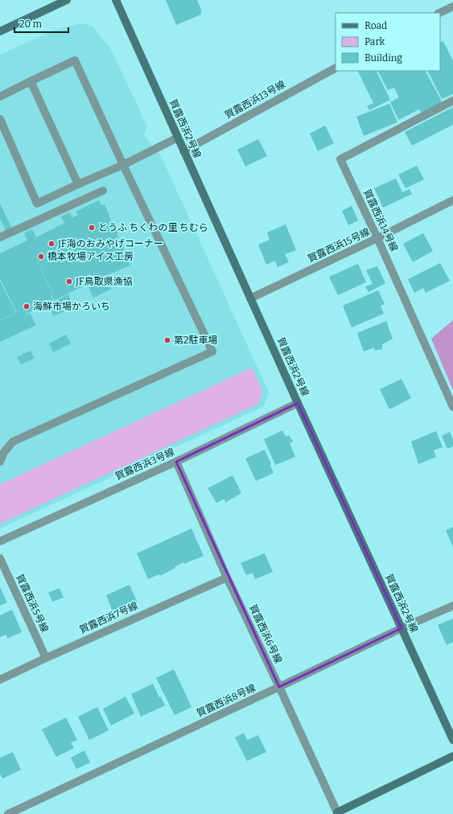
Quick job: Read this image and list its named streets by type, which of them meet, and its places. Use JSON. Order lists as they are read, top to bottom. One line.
{"streets":{"street":["賀露西浜13号線","賀露西浜2号線","賀露西浜14号線","賀露西浜15号線","賀露西浜3号線","賀露西浜5号線","賀露西浜7号線","賀露西浜6号線","賀露西浜8号線"]},"crossings":[["賀露西浜13号線","賀露西浜2号線"],["賀露西浜2号線","賀露西浜15号線"],["賀露西浜2号線","賀露西浜3号線"],["賀露西浜2号線","賀露西浜8号線"],["賀露西浜14号線","賀露西浜15号線"],["賀露西浜3号線","賀露西浜6号線"],["賀露西浜5号線","賀露西浜7号線"],["賀露西浜7号線","賀露西浜6号線"],["賀露西浜6号線","賀露西浜8号線"]],"places":["とうふ ちくわの里 ちむら","JF海のおみやげコーナー","橋本牧場アイス工房","JF鳥取県漁協","海鮮市場かろいち","第2駐車場"],"legend":["Road","Park","Building"],"scale_bar":"20 m"}
